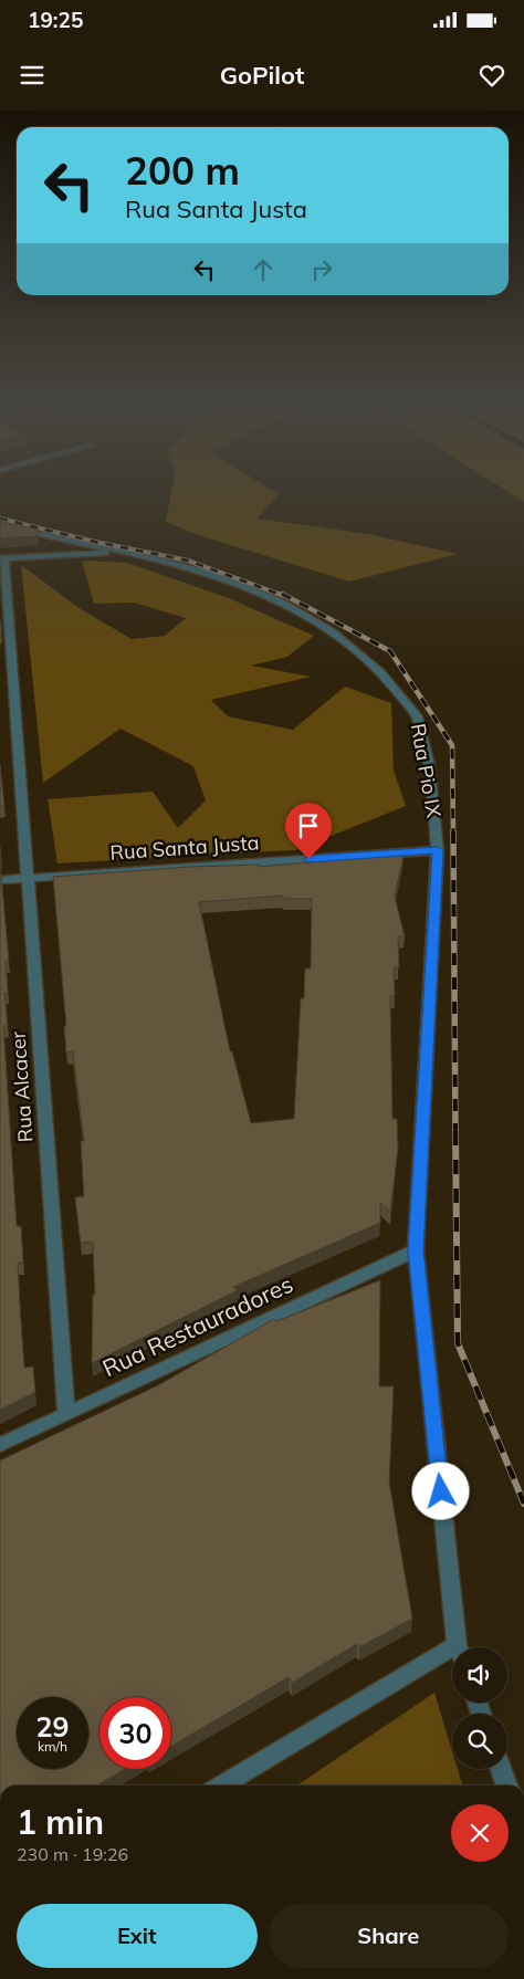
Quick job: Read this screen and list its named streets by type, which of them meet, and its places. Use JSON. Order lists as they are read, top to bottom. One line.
{"streets":{"street":["Rua Pio IX","Rua Santa Justa","Rua Alcacer","Rua Restauradores"]},"crossings":[["Rua Pio IX","Rua Santa Justa"],["Rua Pio IX","Rua Restauradores"],["Rua Santa Justa","Rua Alcacer"],["Rua Alcacer","Rua Restauradores"]],"page":{"status":"19:25","header":"GoPilot","turn":["200 m","Rua Santa Justa"],"speed":"29 km/h","limit":"30","heading":["1 min","230 m · 19:26"],"buttons":["Exit","Share"]}}
